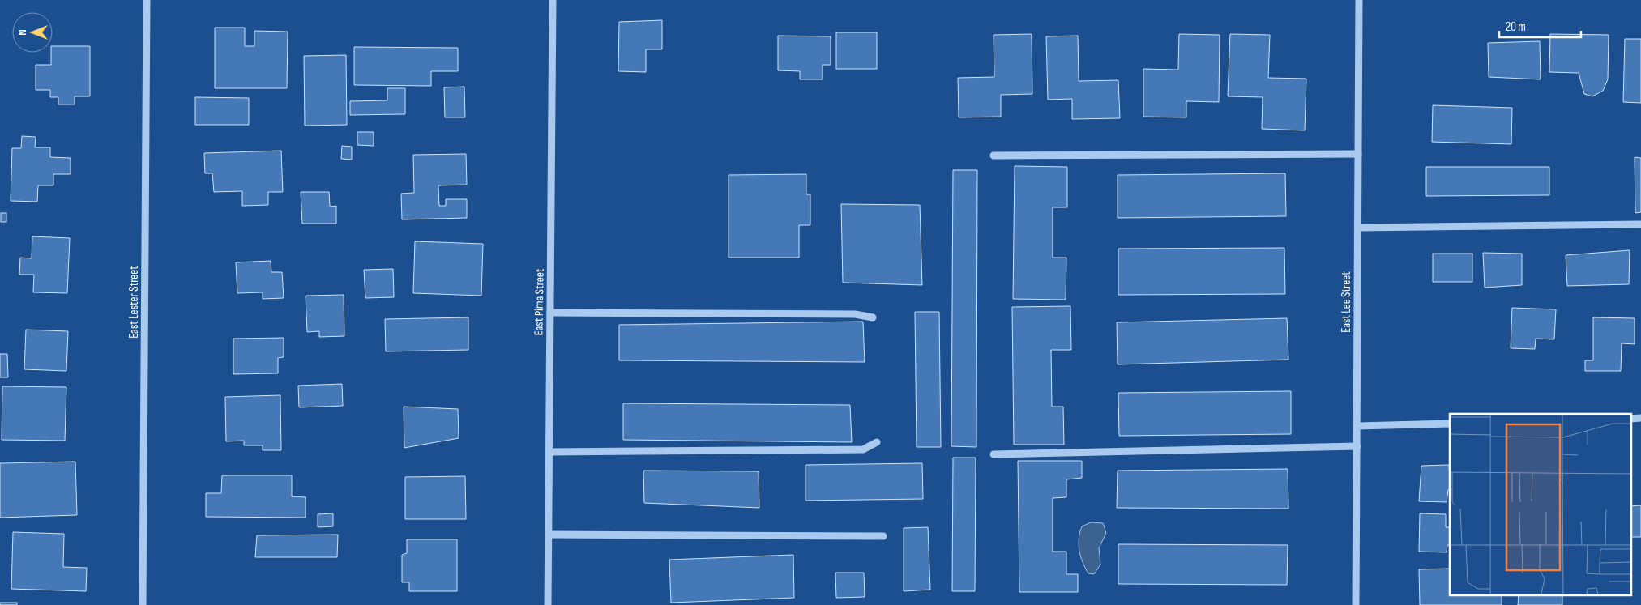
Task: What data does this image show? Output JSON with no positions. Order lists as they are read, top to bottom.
{
  "streets": {
    "street": ["East Lester Street", "East Pima Street", "East Lee Street"]
  },
  "scale_bar": "20 m",
  "north": "left"
}
